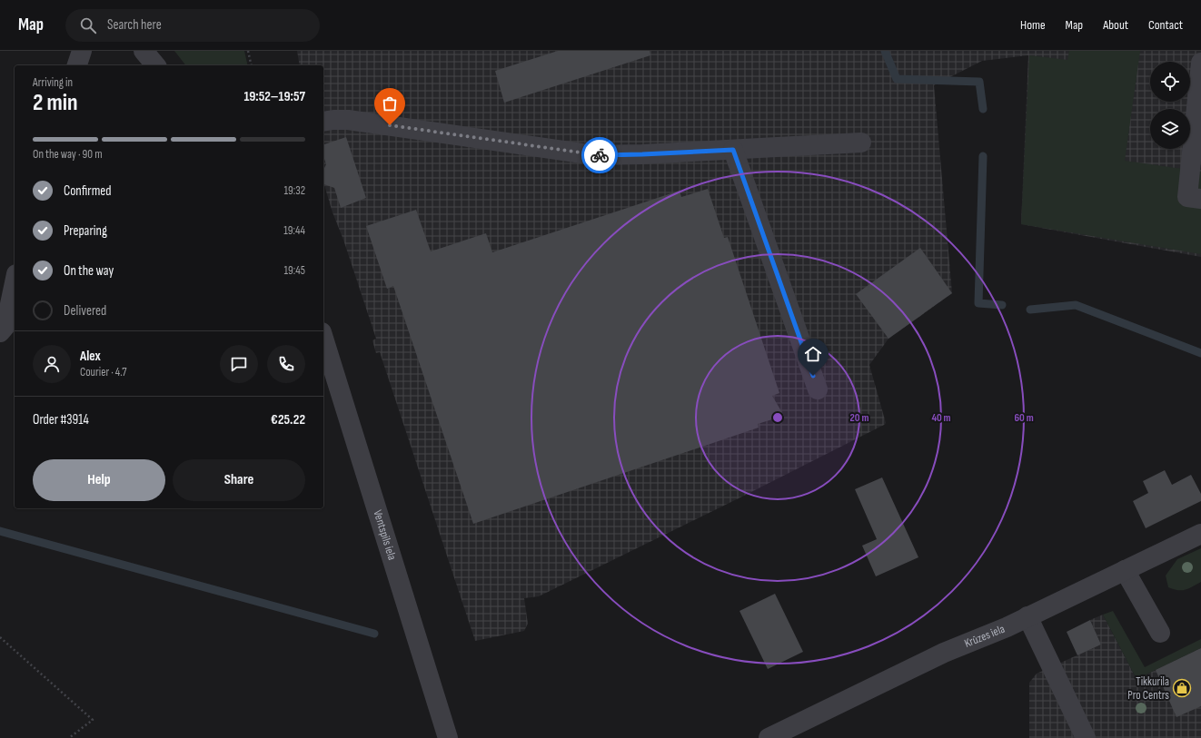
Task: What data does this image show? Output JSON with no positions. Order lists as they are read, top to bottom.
{
  "streets": {
    "street": ["Ventspils iela", "Krūzes iela"]
  },
  "places": {
    "shop": ["Tikkurila Pro Centrs"]
  },
  "page": {
    "header": "Map",
    "search": "Search here",
    "nav": [
      "Home",
      "Map",
      "About",
      "Contact"
    ],
    "heading": ["2 min", "Arriving in", "19:52–19:57"],
    "panel": [
      "Alex",
      "Courier · 4.7",
      "Order #3914",
      "€25.22"
    ],
    "bar": "On the way · 90 m",
    "list": [
      ["Confirmed", "19:32"],
      ["Preparing", "19:44"],
      ["On the way", "19:45"],
      "Delivered"
    ],
    "buttons": ["Help", "Share"]
  },
  "rings": ["20 m", "40 m", "60 m"]
}
